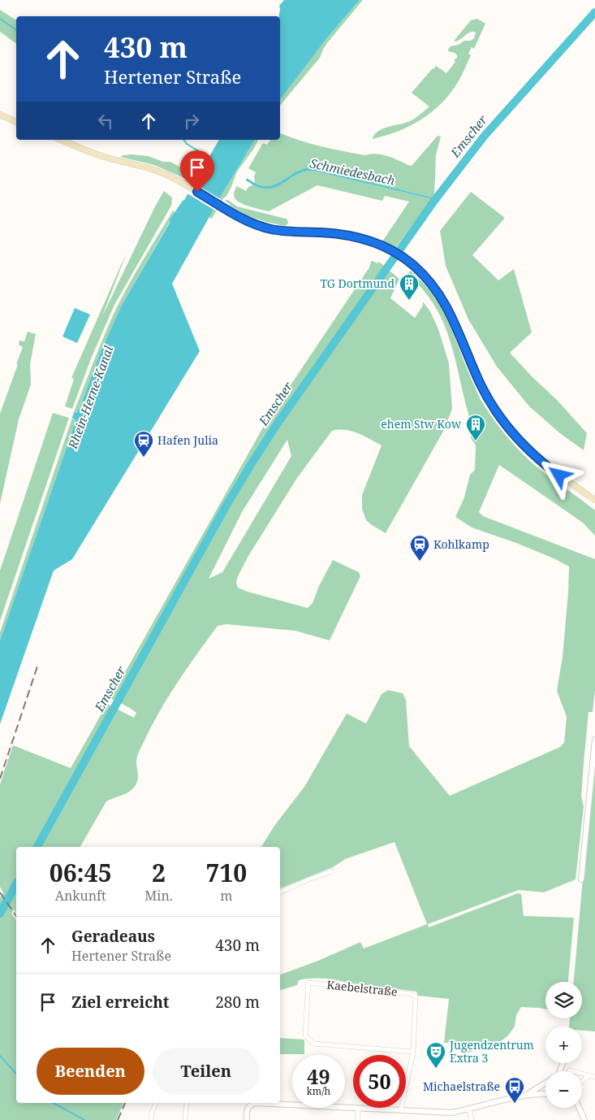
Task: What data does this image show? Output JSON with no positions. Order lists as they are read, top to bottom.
{
  "streets": {
    "street": ["Kaebelstraße"]
  },
  "water": ["Emscher", "Schmiedesbach", "Rhein-Herne-Kanal"],
  "places": {
    "building": ["TG Dortmund", "ehem Stw Kow"],
    "station": ["Hafen Julia", "Kohlkamp"],
    "theatre": ["Jugendzentrum Extra 3"],
    "bus stop": ["Michaelstraße"]
  },
  "page": {
    "turn": ["430 m", "Hertener Straße"],
    "eta": [
      "06:45",
      "Ankunft",
      "2",
      "Min.",
      "710",
      "m"
    ],
    "list": [
      {
        "name": "Geradeaus",
        "note": "Hertener Straße",
        "value": "430 m"
      },
      {
        "name": "Ziel erreicht",
        "value": "280 m"
      }
    ],
    "map_buttons": ["+", "−"],
    "buttons": ["Beenden", "Teilen"],
    "speed": "49 km/h",
    "limit": "50"
  }
}
